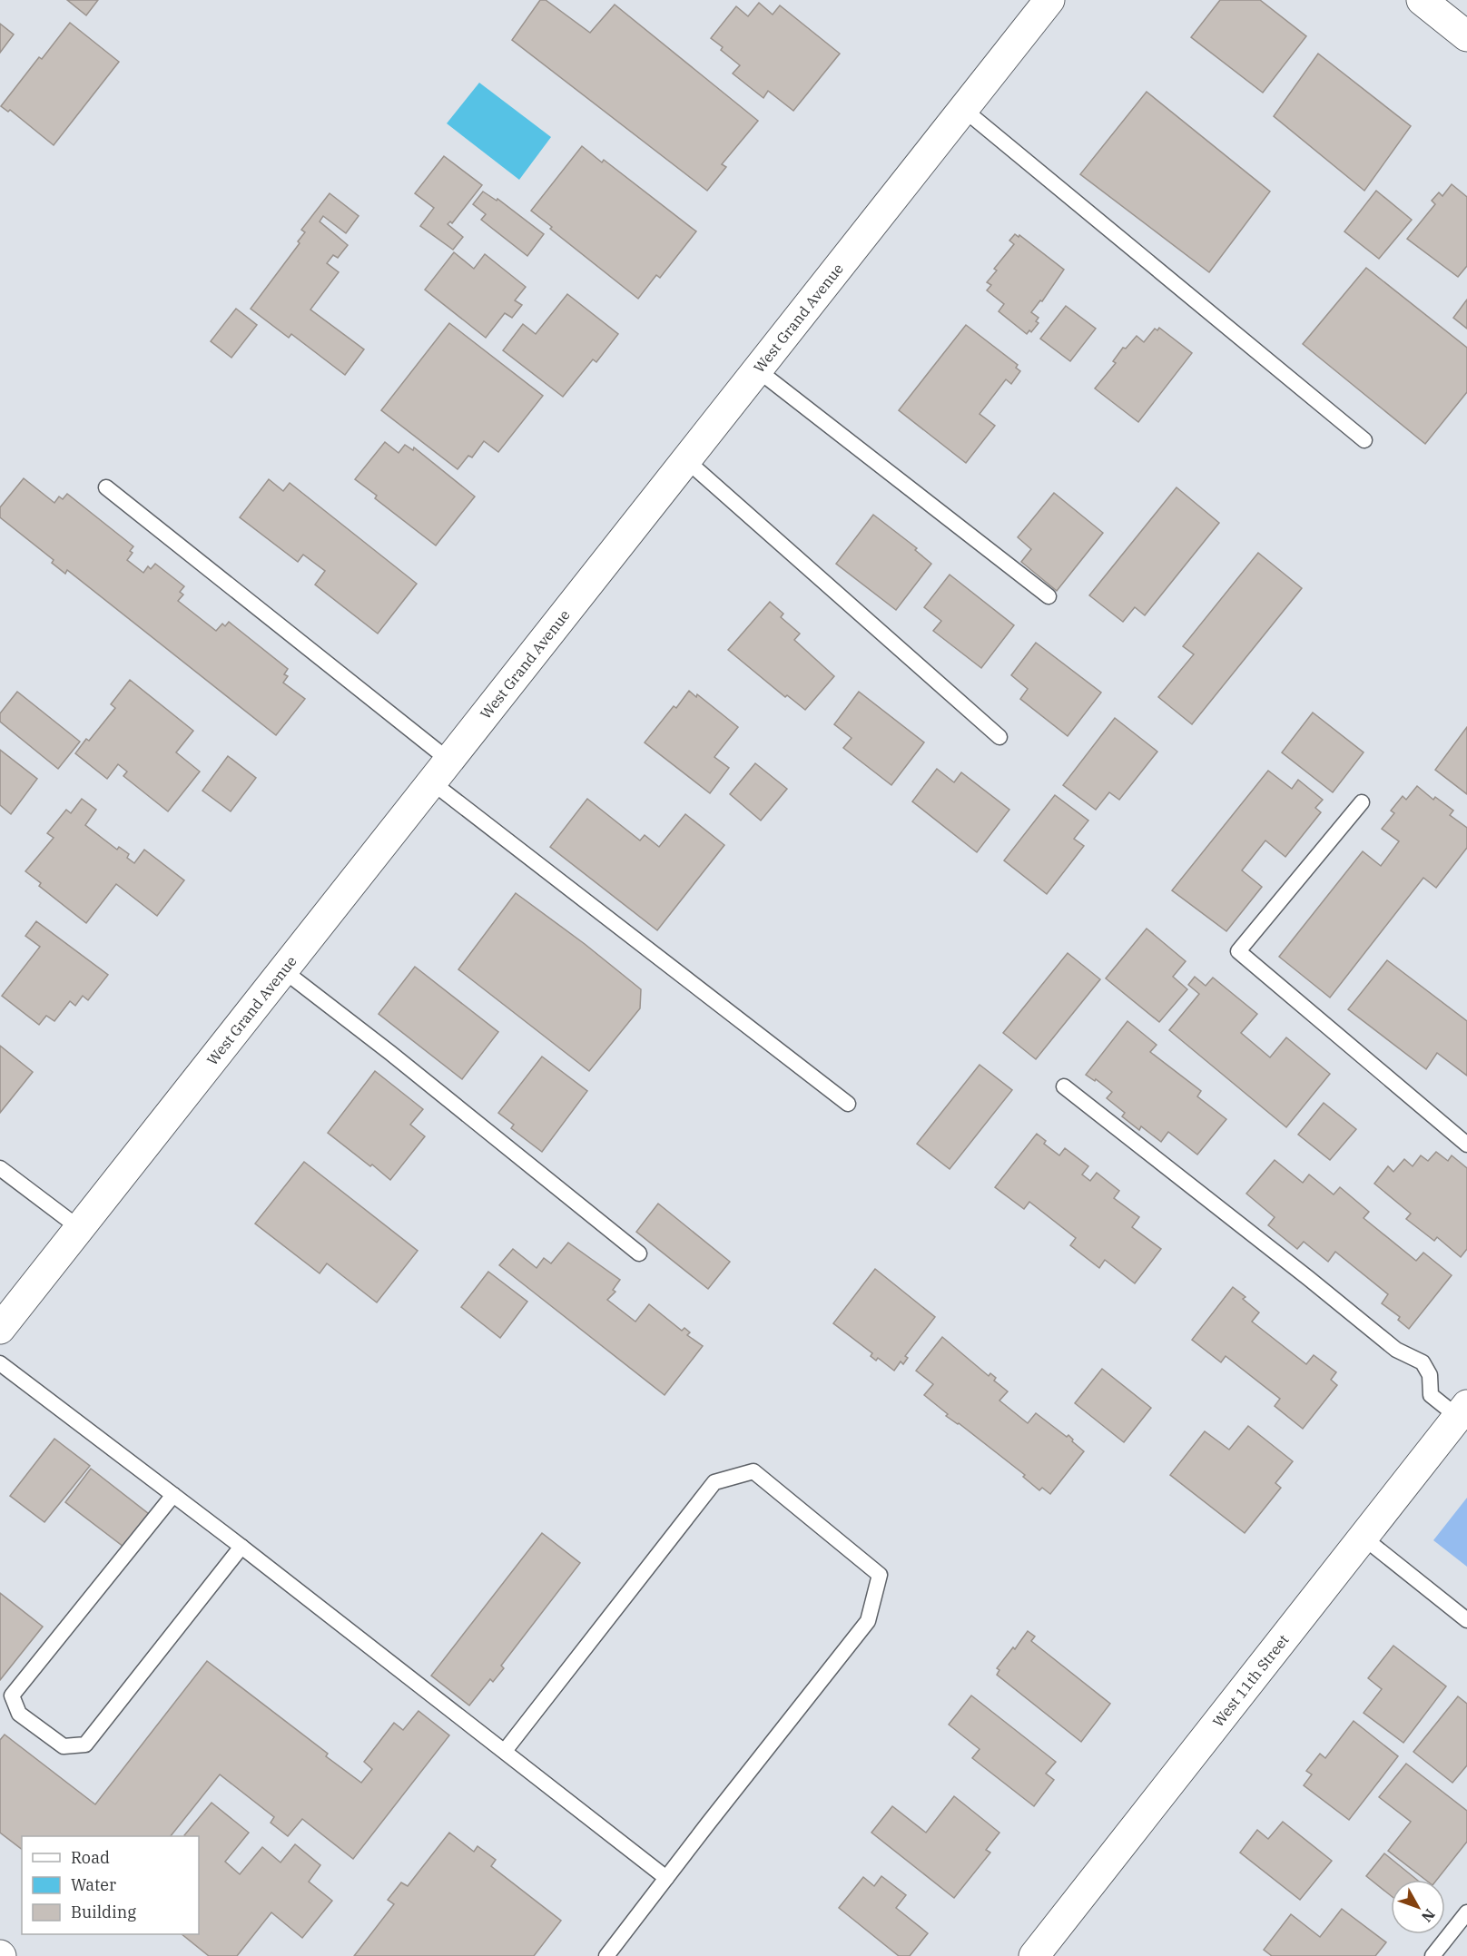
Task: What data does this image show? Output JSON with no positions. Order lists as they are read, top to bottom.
{
  "streets": {
    "street": ["West Grand Avenue", "West 11th Street"]
  },
  "legend": ["Road", "Water", "Building"],
  "north": "bottom right"
}
